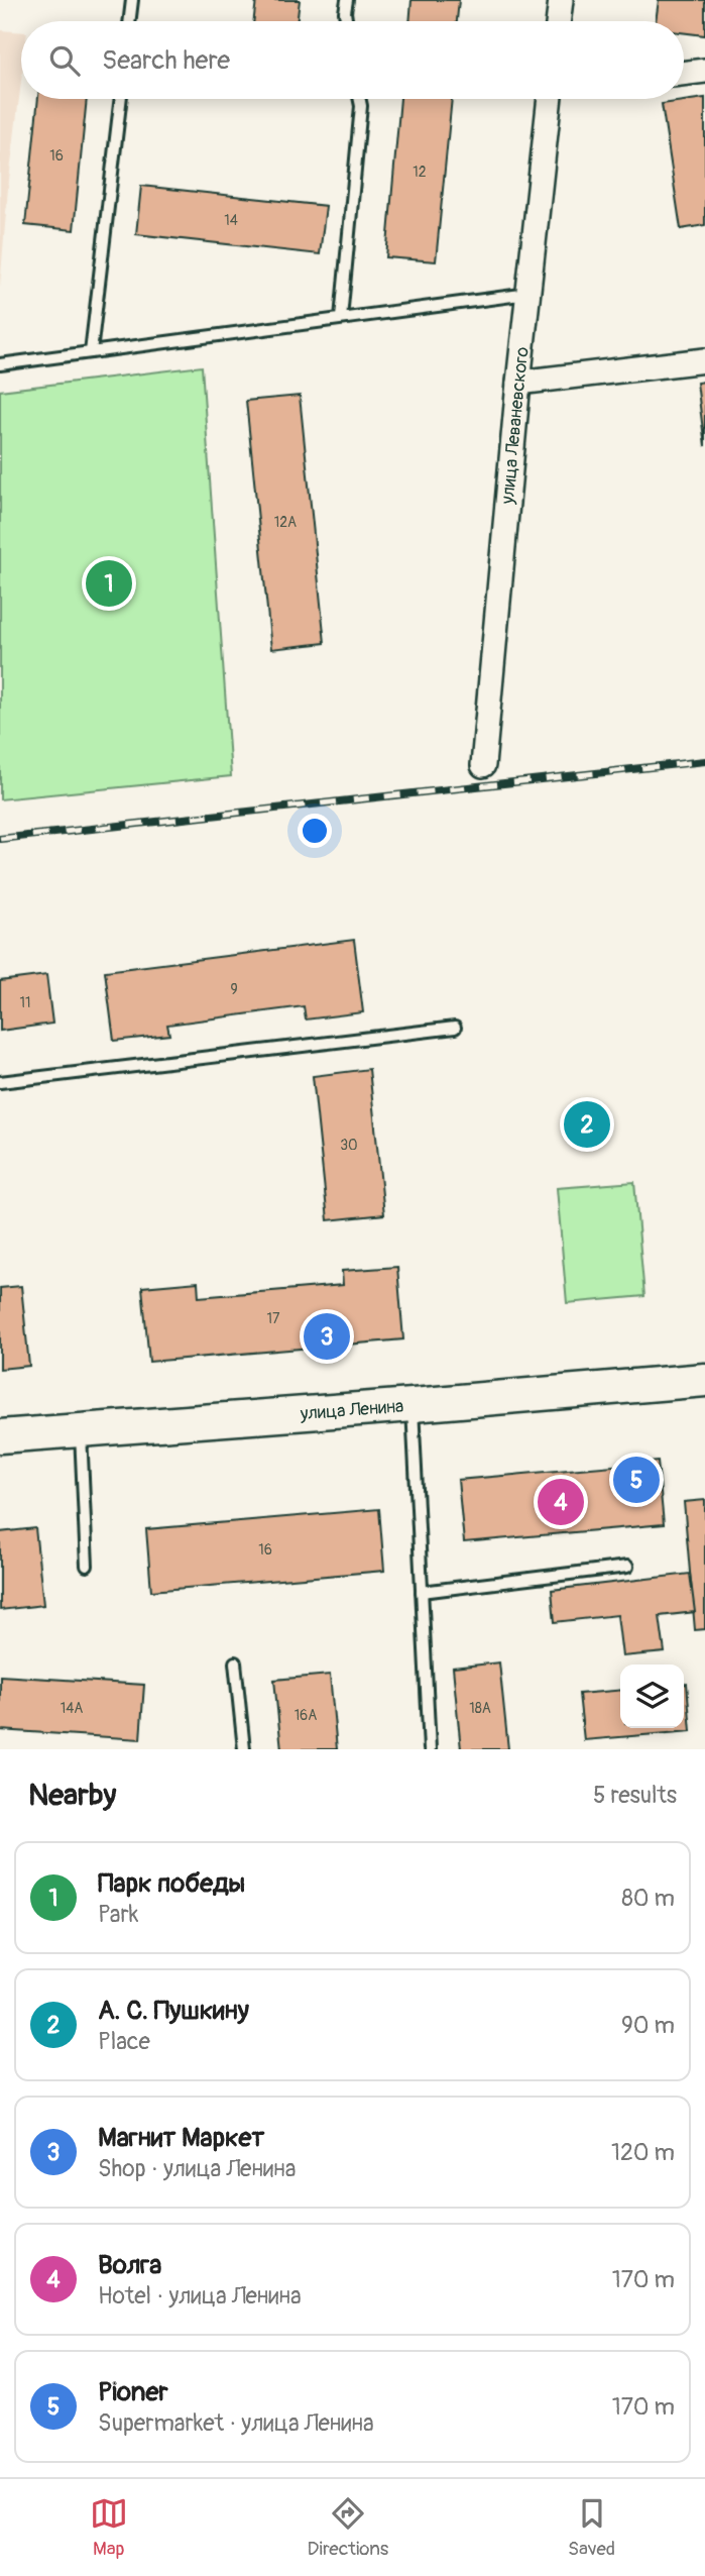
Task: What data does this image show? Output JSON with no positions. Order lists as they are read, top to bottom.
{
  "streets": {
    "main road": ["улица Ленина"],
    "street": ["улица Леваневского"]
  },
  "house_numbers": [
    "16",
    "12",
    "14",
    "12А",
    "9",
    "11",
    "30",
    "17",
    "16",
    "14А",
    "18А",
    "16А"
  ],
  "page": {
    "search": "Search here",
    "pins": [
      "1",
      "2",
      "3",
      "5",
      "4"
    ],
    "heading": ["Nearby", "5 results"],
    "list": [
      {
        "mark": "1",
        "name": "Парк победы",
        "note": "Park",
        "value": "80 m"
      },
      {
        "mark": "2",
        "name": "А. С. Пушкину",
        "note": "Place",
        "value": "90 m"
      },
      {
        "mark": "3",
        "name": "Магнит Маркет",
        "note": "Shop · улица Ленина",
        "value": "120 m"
      },
      {
        "mark": "4",
        "name": "Волга",
        "note": "Hotel · улица Ленина",
        "value": "170 m"
      },
      {
        "mark": "5",
        "name": "Pioner",
        "note": "Supermarket · улица Ленина",
        "value": "170 m"
      }
    ],
    "nav": ["Map", "Directions", "Saved"]
  }
}
